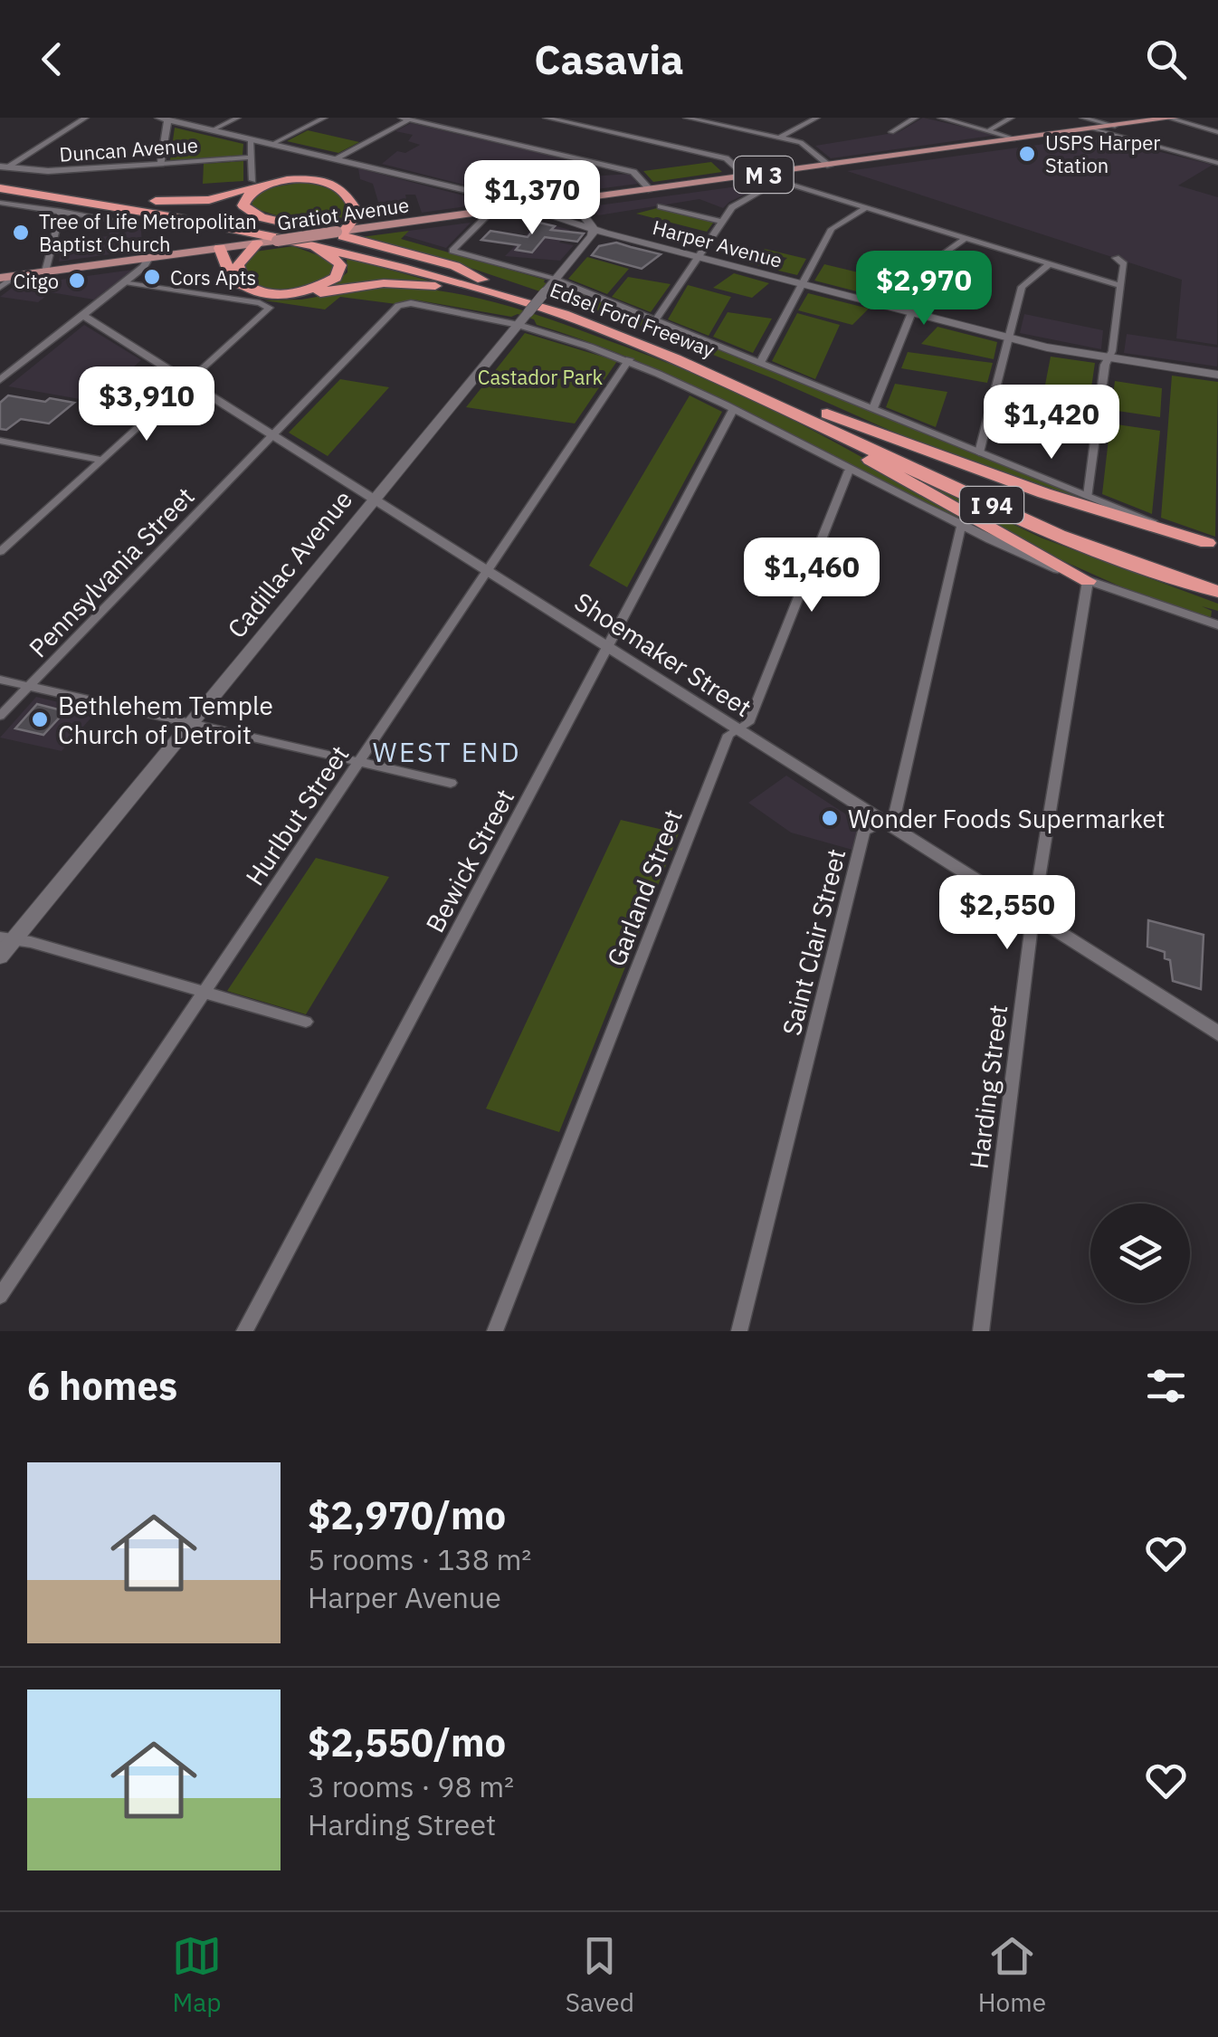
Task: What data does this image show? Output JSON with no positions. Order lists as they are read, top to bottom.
{
  "streets": {
    "highway": ["Edsel Ford Freeway", "I 94"],
    "main road": [
      "M 3",
      "Gratiot Avenue",
      "Harper Avenue",
      "Cadillac Avenue"
    ],
    "street": [
      "Duncan Avenue",
      "Pennsylvania Street",
      "Shoemaker Street",
      "Hurlbut Street",
      "Bewick Street",
      "Garland Street",
      "Saint Clair Street",
      "Harding Street"
    ]
  },
  "crossings": [
    ["Gratiot Avenue", "Harper Avenue"],
    ["Gratiot Avenue", "Edsel Ford Freeway"],
    ["Harper Avenue", "Cadillac Avenue"],
    ["Edsel Ford Freeway", "Cadillac Avenue"],
    ["Edsel Ford Freeway", "Pennsylvania Street"],
    ["Edsel Ford Freeway", "Hurlbut Street"],
    ["Edsel Ford Freeway", "Bewick Street"],
    ["Edsel Ford Freeway", "Garland Street"],
    ["Edsel Ford Freeway", "Saint Clair Street"],
    ["Edsel Ford Freeway", "Harding Street"],
    ["Cadillac Avenue", "Shoemaker Street"],
    ["Pennsylvania Street", "Shoemaker Street"],
    ["Shoemaker Street", "Hurlbut Street"],
    ["Shoemaker Street", "Bewick Street"],
    ["Shoemaker Street", "Garland Street"],
    ["Shoemaker Street", "Saint Clair Street"],
    ["Shoemaker Street", "Harding Street"]
  ],
  "districts": ["WEST END"],
  "parks": ["Castador Park"],
  "places": [
    "USPS Harper Station",
    "Tree of Life Metropolitan Baptist Church",
    "Cors Apts",
    "Citgo",
    "Bethlehem Temple Church of Detroit",
    "Wonder Foods Supermarket"
  ],
  "page": {
    "header": "Casavia",
    "price": [
      "$1,370",
      "$2,970",
      "$3,910",
      "$1,420",
      "$1,460",
      "$2,550"
    ],
    "heading": "6 homes",
    "list": [
      {
        "name": "$2,970/mo",
        "note": "5 rooms · 138 m² · Harper Avenue"
      },
      {
        "name": "$2,550/mo",
        "note": "3 rooms · 98 m² · Harding Street"
      }
    ],
    "tabs": ["Map", "Saved", "Home"]
  }
}
